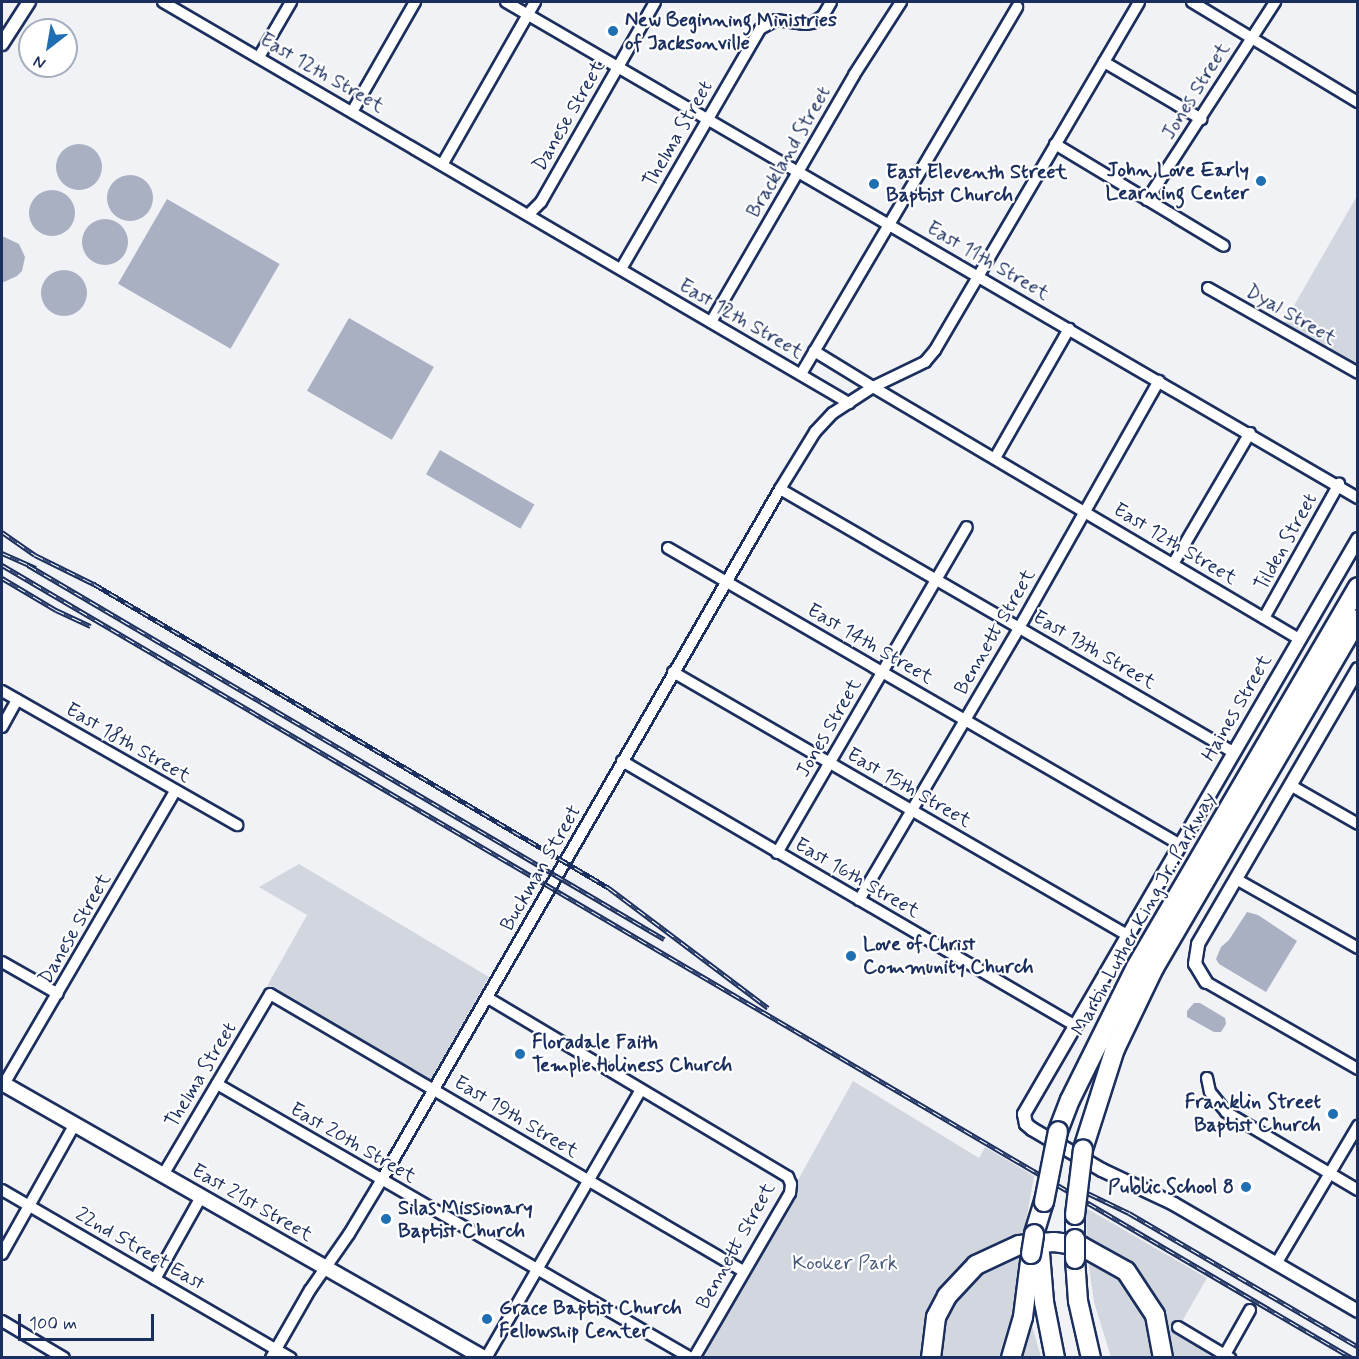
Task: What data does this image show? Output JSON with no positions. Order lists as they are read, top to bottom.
{
  "streets": {
    "highway": ["Martin Luther King Jr. Parkway"],
    "main road": ["East 21st Street"],
    "street": [
      "East 12th Street",
      "Jones Street",
      "Danese Street",
      "Thelma Street",
      "Brackland Street",
      "East 11th Street",
      "Dyal Street",
      "Tilden Street",
      "Bennett Street",
      "East 14th Street",
      "East 13th Street",
      "Haines Street",
      "East 18th Street",
      "East 15th Street",
      "Buckman Street",
      "East 16th Street",
      "East 19th Street",
      "East 20th Street",
      "22nd Street East"
    ]
  },
  "crossings": [
    ["East 12th Street", "Danese Street"],
    ["East 12th Street", "Thelma Street"],
    ["East 12th Street", "Brackland Street"],
    ["East 12th Street", "Tilden Street"],
    ["East 12th Street", "Bennett Street"],
    ["East 12th Street", "Haines Street"],
    ["East 12th Street", "Buckman Street"],
    ["Jones Street", "East 14th Street"],
    ["Jones Street", "East 13th Street"],
    ["Jones Street", "East 15th Street"],
    ["Jones Street", "East 16th Street"],
    ["Danese Street", "East 11th Street"],
    ["Danese Street", "East 18th Street"],
    ["Danese Street", "East 21st Street"],
    ["Thelma Street", "East 11th Street"],
    ["Thelma Street", "East 19th Street"],
    ["Thelma Street", "East 20th Street"],
    ["Thelma Street", "East 21st Street"],
    ["Brackland Street", "East 11th Street"],
    ["East 11th Street", "Tilden Street"],
    ["East 11th Street", "Bennett Street"],
    ["Bennett Street", "East 14th Street"],
    ["Bennett Street", "East 13th Street"],
    ["Bennett Street", "East 15th Street"],
    ["Bennett Street", "East 16th Street"],
    ["Bennett Street", "East 19th Street"],
    ["Bennett Street", "East 20th Street"],
    ["East 14th Street", "Haines Street"],
    ["East 14th Street", "Buckman Street"],
    ["East 13th Street", "Haines Street"],
    ["East 13th Street", "Buckman Street"],
    ["Haines Street", "East 15th Street"],
    ["Haines Street", "East 16th Street"],
    ["East 15th Street", "Buckman Street"],
    ["Buckman Street", "East 16th Street"],
    ["Buckman Street", "East 19th Street"],
    ["Buckman Street", "East 20th Street"],
    ["Buckman Street", "East 21st Street"],
    ["Buckman Street", "22nd Street East"]
  ],
  "parks": ["Kooker Park"],
  "places": [
    "New Beginning Ministries of Jacksonville",
    "John Love Early Learning Center",
    "East Eleventh Street Baptist Church",
    "Love of Christ Community Church",
    "Floradale Faith Temple Holiness Church",
    "Franklin Street Baptist Church",
    "Public School 8",
    "Silas Missionary Baptist Church",
    "Grace Baptist Church Fellowship Center"
  ],
  "scale_bar": "100 m",
  "north": "bottom left"
}
